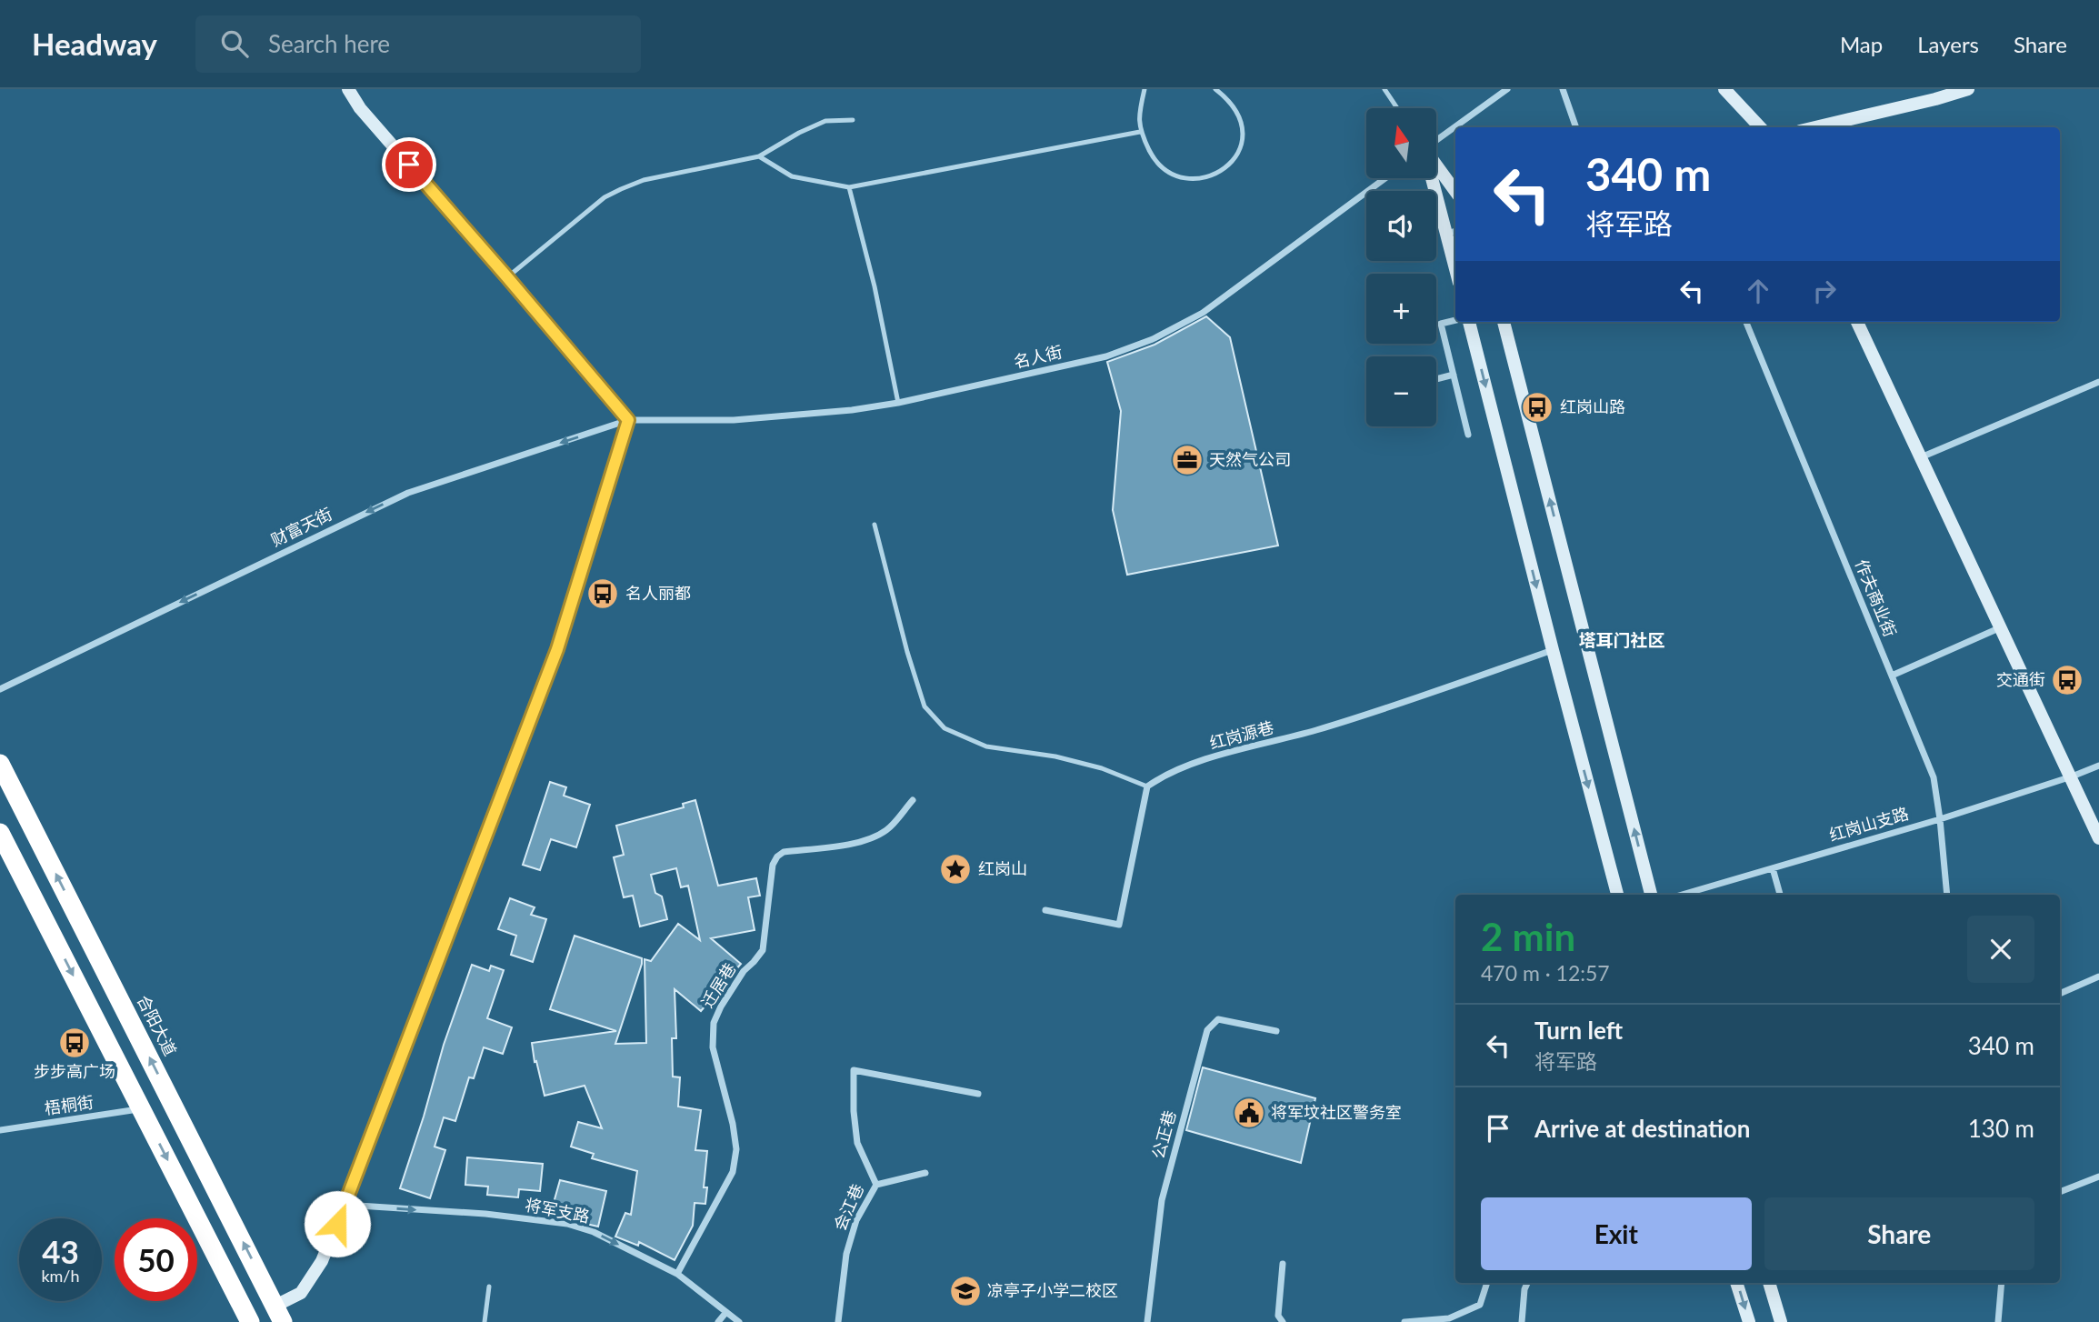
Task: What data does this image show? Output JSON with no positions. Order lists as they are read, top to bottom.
{
  "streets": {
    "highway": ["合阳大道"],
    "street": [
      "名人街",
      "财富天街",
      "作夫商业街",
      "红岗源巷",
      "红岗山支路",
      "迁居巷",
      "梧桐街",
      "公正巷",
      "会江巷",
      "将军支路"
    ]
  },
  "crossings": [
    ["名人街", "财富天街"],
    ["作夫商业街", "红岗山支路"],
    ["迁居巷", "将军支路"]
  ],
  "one_way": ["财富天街", "将军支路"],
  "districts": ["塔耳门社区"],
  "places": {
    "bus stop": [
      "红岗山路",
      "名人丽都",
      "交通街",
      "步步高广场"
    ],
    "office": ["天然气公司"],
    "place": ["红岗山"],
    "public building": ["将军坟社区警务室"],
    "school or university": ["凉亭子小学二校区"]
  },
  "north": "top",
  "page": {
    "header": "Headway",
    "search": "Search here",
    "nav": ["Map", "Layers", "Share"],
    "map_buttons": ["+", "−"],
    "turn": ["340 m", "将军路"],
    "heading": ["2 min", "470 m · 12:57"],
    "list": [
      {
        "name": "Turn left",
        "note": "将军路",
        "value": "340 m"
      },
      {
        "name": "Arrive at destination",
        "value": "130 m"
      }
    ],
    "buttons": ["Exit", "Share"],
    "speed": "43 km/h",
    "limit": "50"
  }
}
